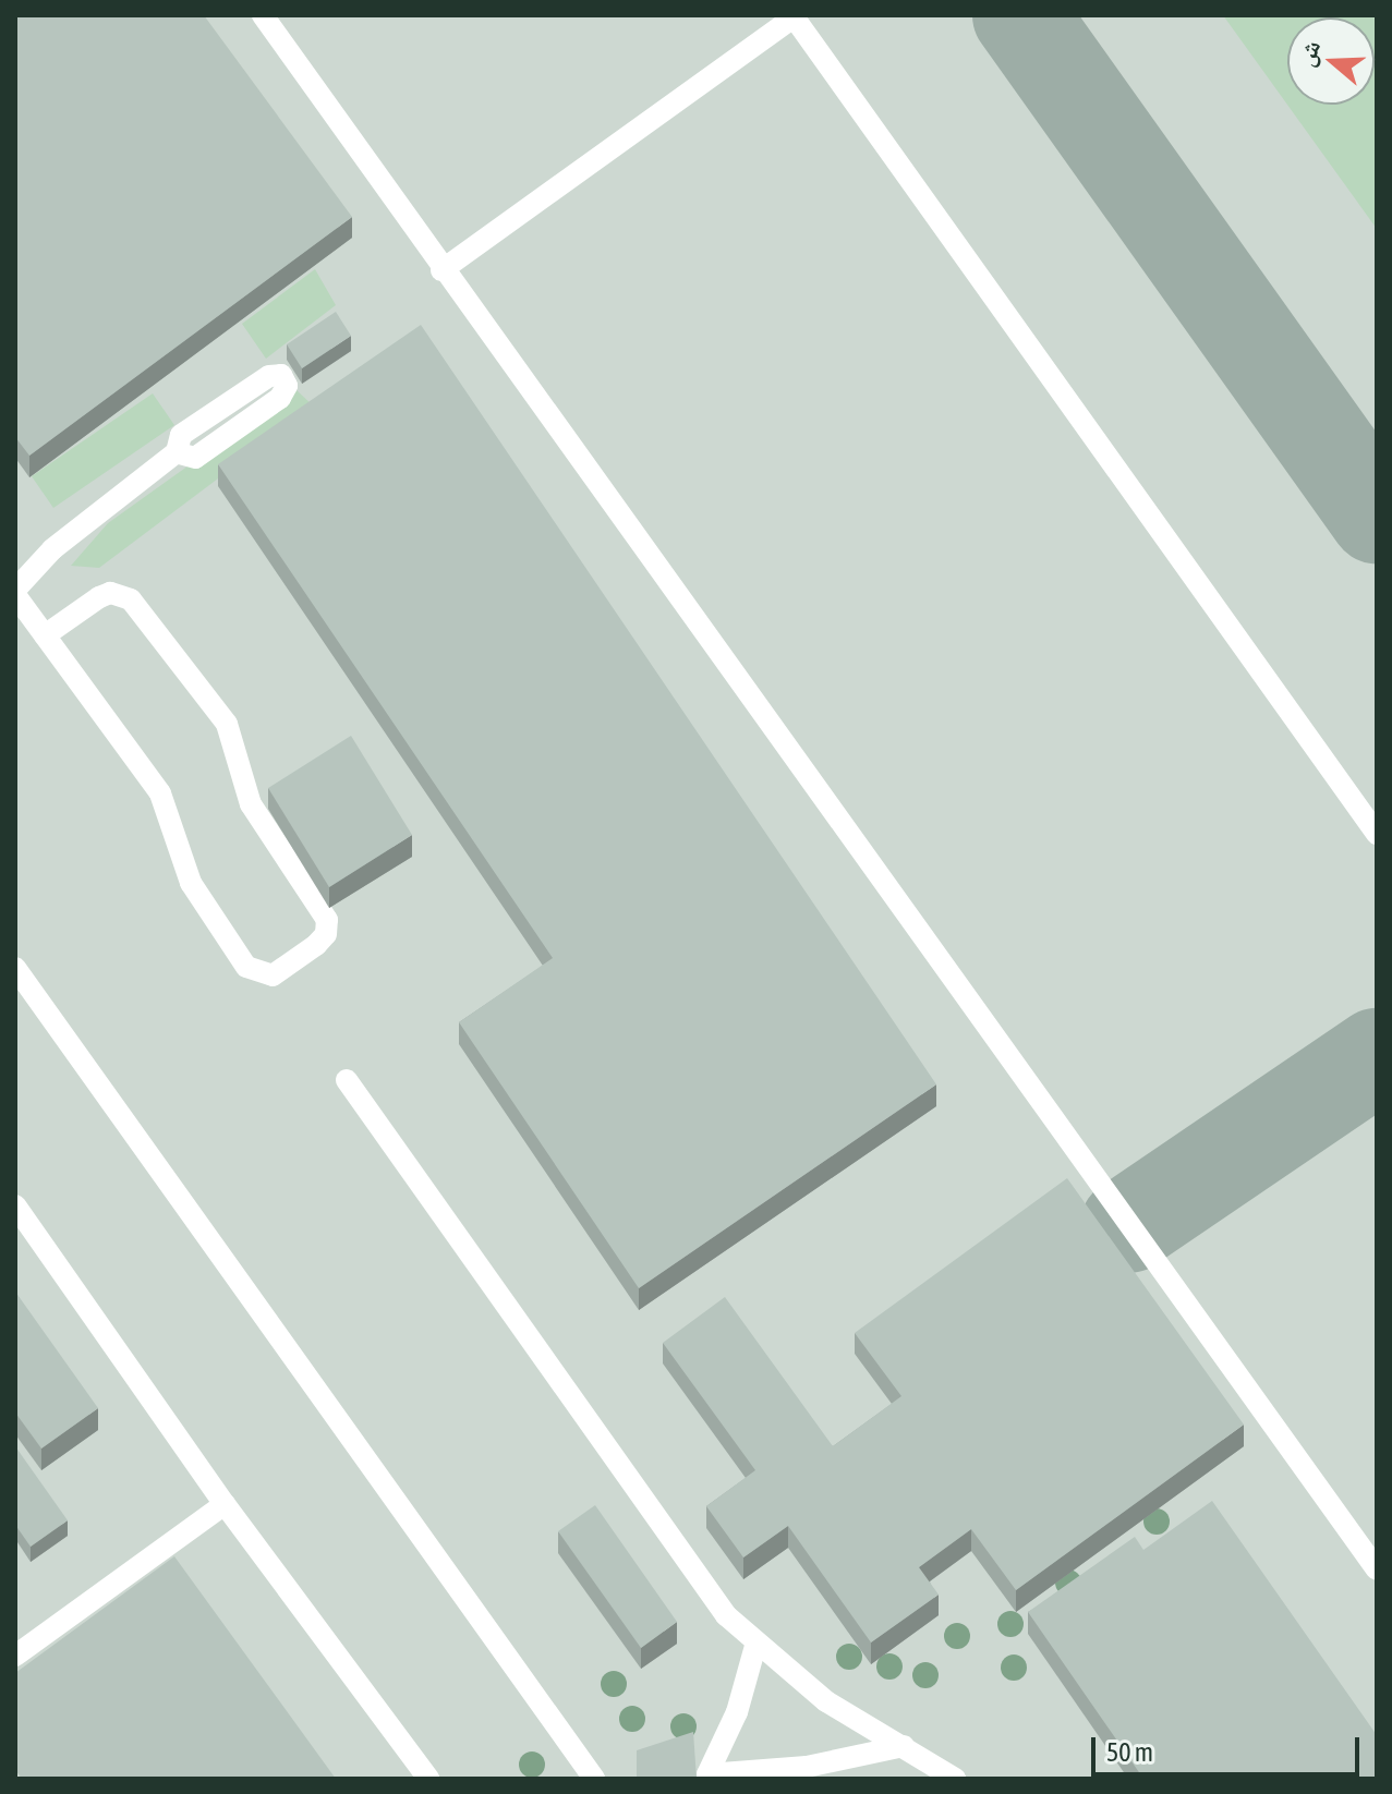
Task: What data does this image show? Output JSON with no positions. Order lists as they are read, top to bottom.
{
  "scale_bar": "50 m",
  "north": "left"
}
